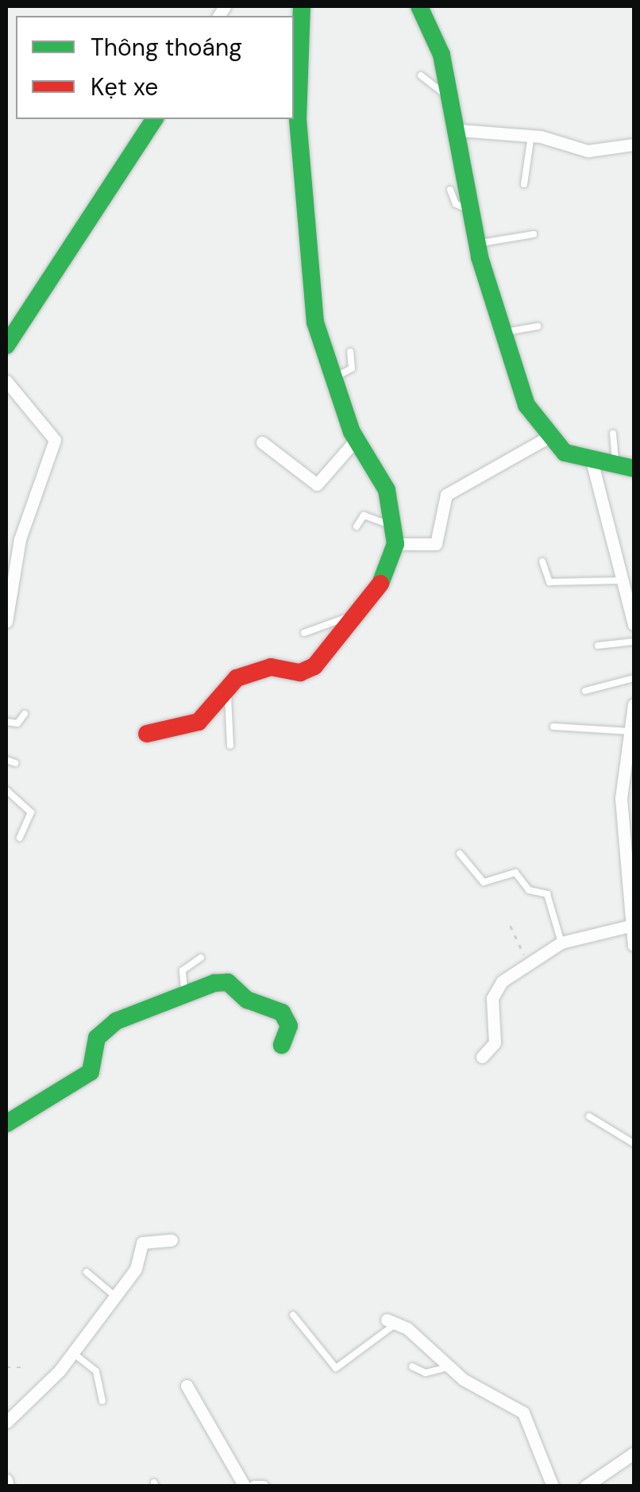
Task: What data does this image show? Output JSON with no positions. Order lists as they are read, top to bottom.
{
  "legend": ["Thông thoáng", "Kẹt xe"]
}
